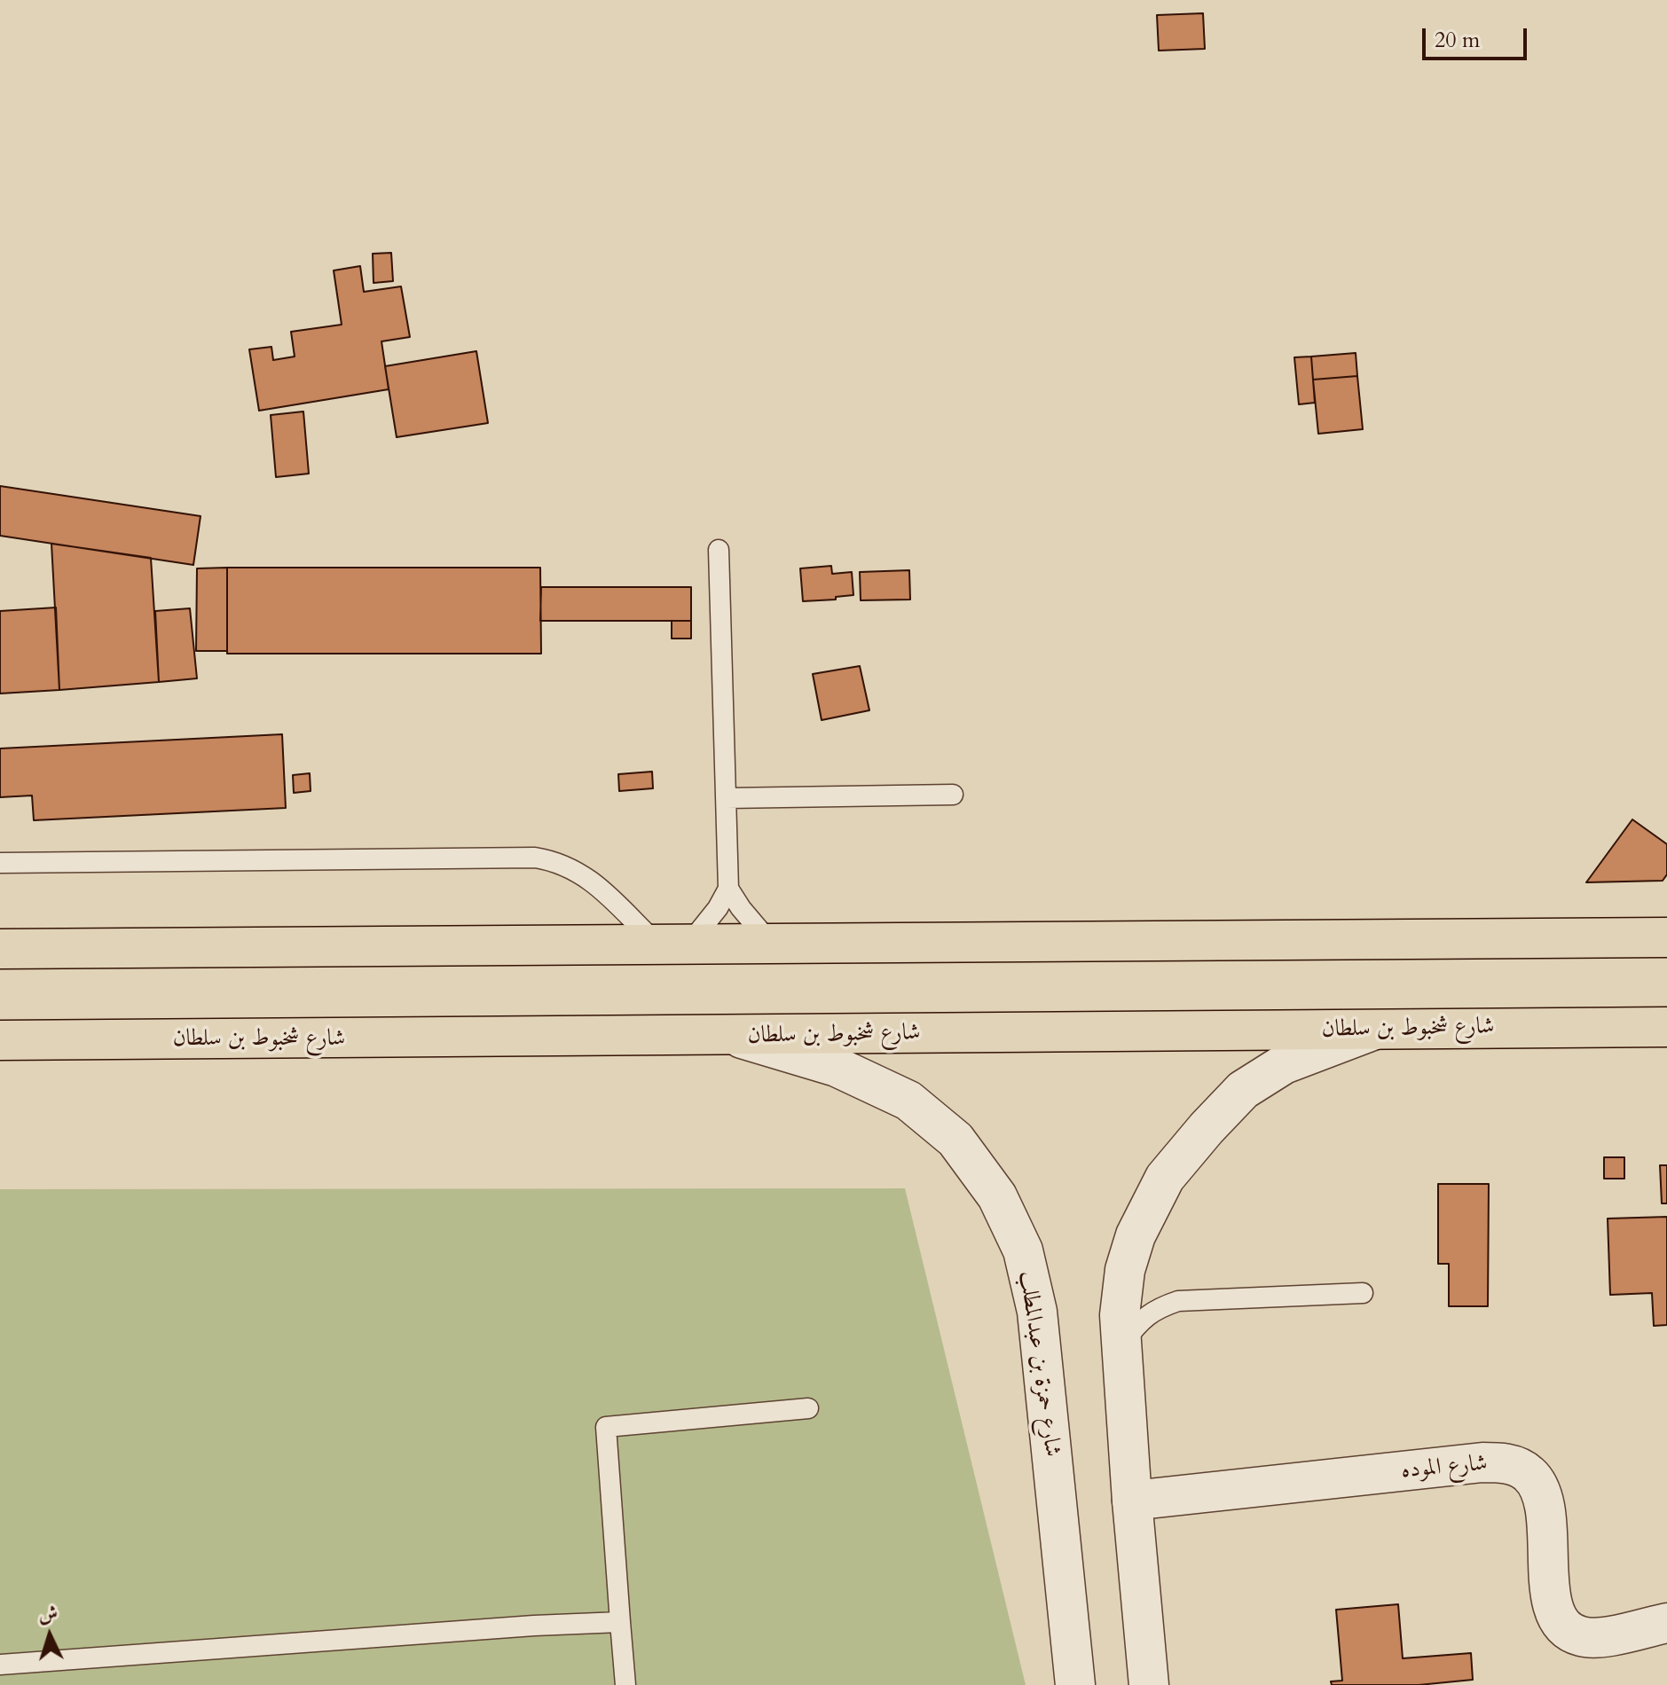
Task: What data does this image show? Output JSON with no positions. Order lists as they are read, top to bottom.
{
  "streets": {
    "main road": ["شارع شخبوط بن سلطان"],
    "street": ["شارع حمزة بن عبدالمطلب", "شارع الموده"]
  },
  "crossings": [
    ["شارع شخبوط بن سلطان", "شارع حمزة بن عبدالمطلب"]
  ],
  "scale_bar": "20 m",
  "north": "top"
}
